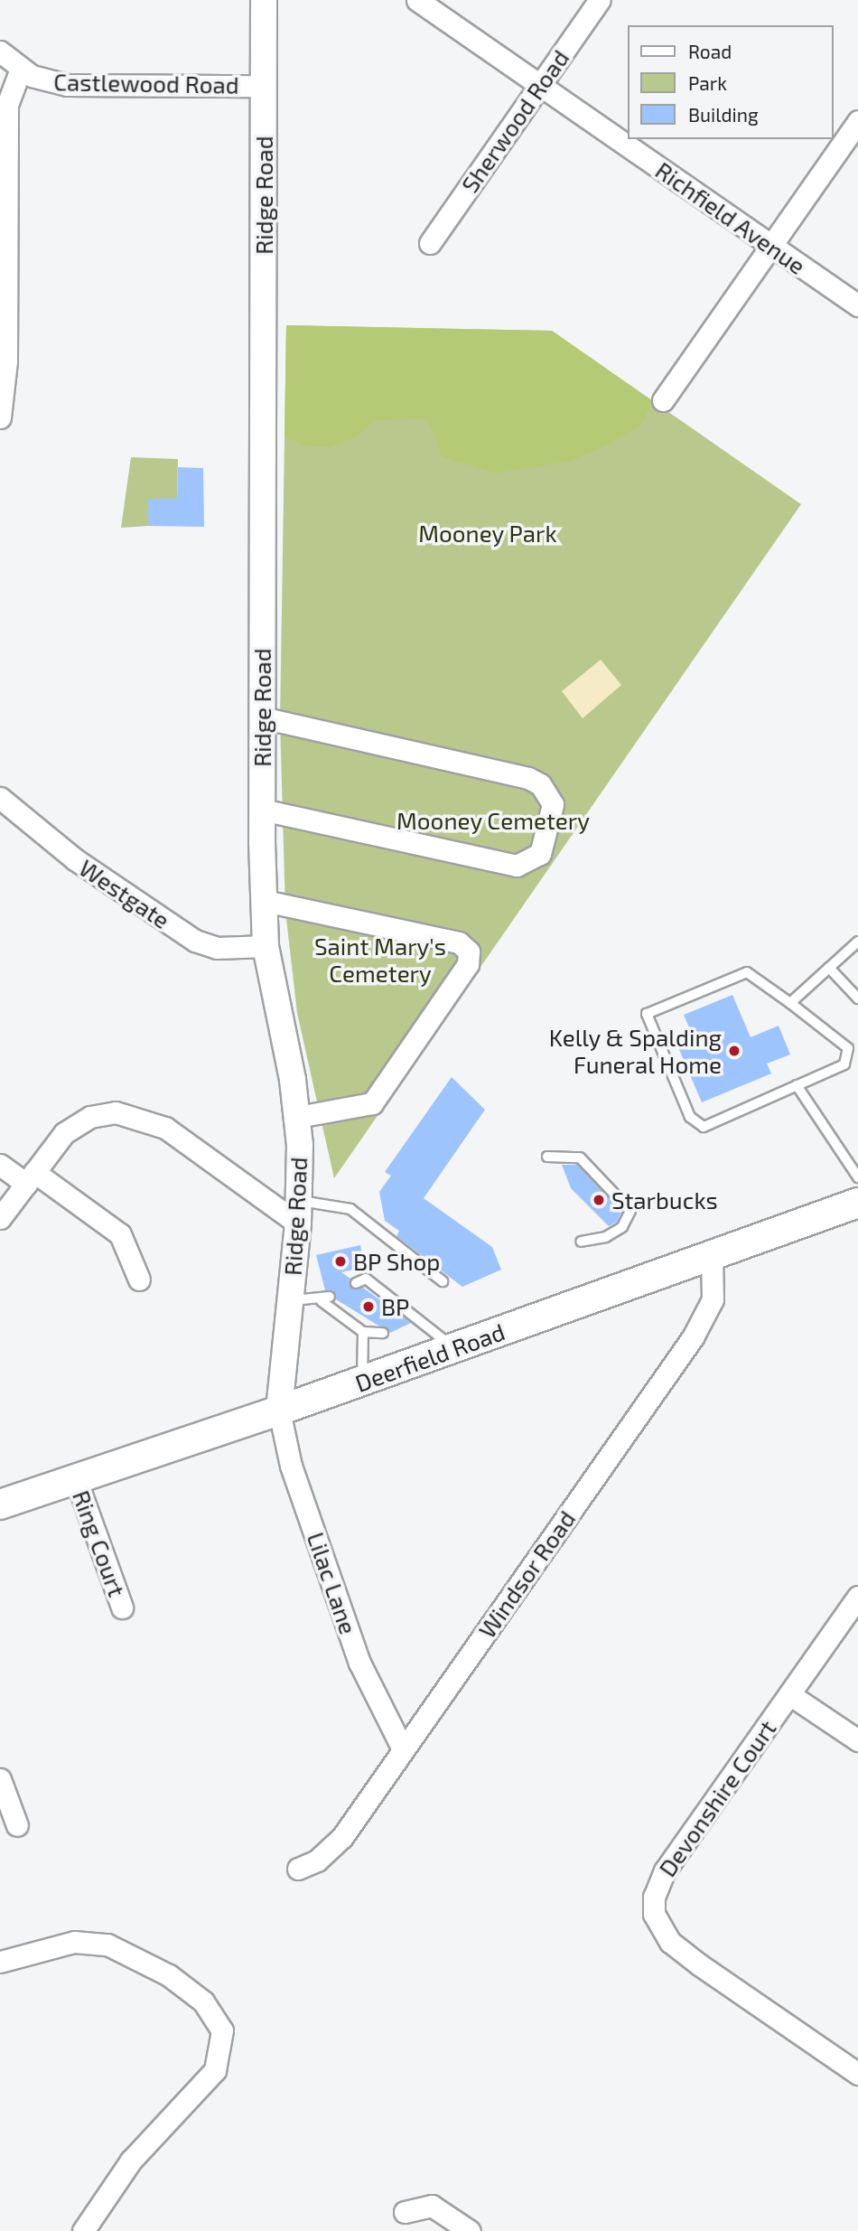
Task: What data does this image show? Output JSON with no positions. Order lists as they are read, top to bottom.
{
  "streets": {
    "main road": ["Deerfield Road"],
    "street": [
      "Castlewood Road",
      "Sherwood Road",
      "Ridge Road",
      "Richfield Avenue",
      "Westgate",
      "Ring Court",
      "Windsor Road",
      "Lilac Lane",
      "Devonshire Court"
    ]
  },
  "crossings": [
    ["Castlewood Road", "Ridge Road"],
    ["Sherwood Road", "Richfield Avenue"],
    ["Ridge Road", "Westgate"],
    ["Ridge Road", "Deerfield Road"],
    ["Ridge Road", "Lilac Lane"],
    ["Deerfield Road", "Ring Court"],
    ["Deerfield Road", "Windsor Road"],
    ["Deerfield Road", "Lilac Lane"],
    ["Windsor Road", "Lilac Lane"]
  ],
  "parks": ["Mooney Park", "Mooney Cemetery", "Saint Mary's Cemetery"],
  "places": [
    "Kelly & Spalding Funeral Home",
    "Starbucks",
    "BP Shop",
    "BP"
  ],
  "legend": ["Road", "Park", "Building"]
}
